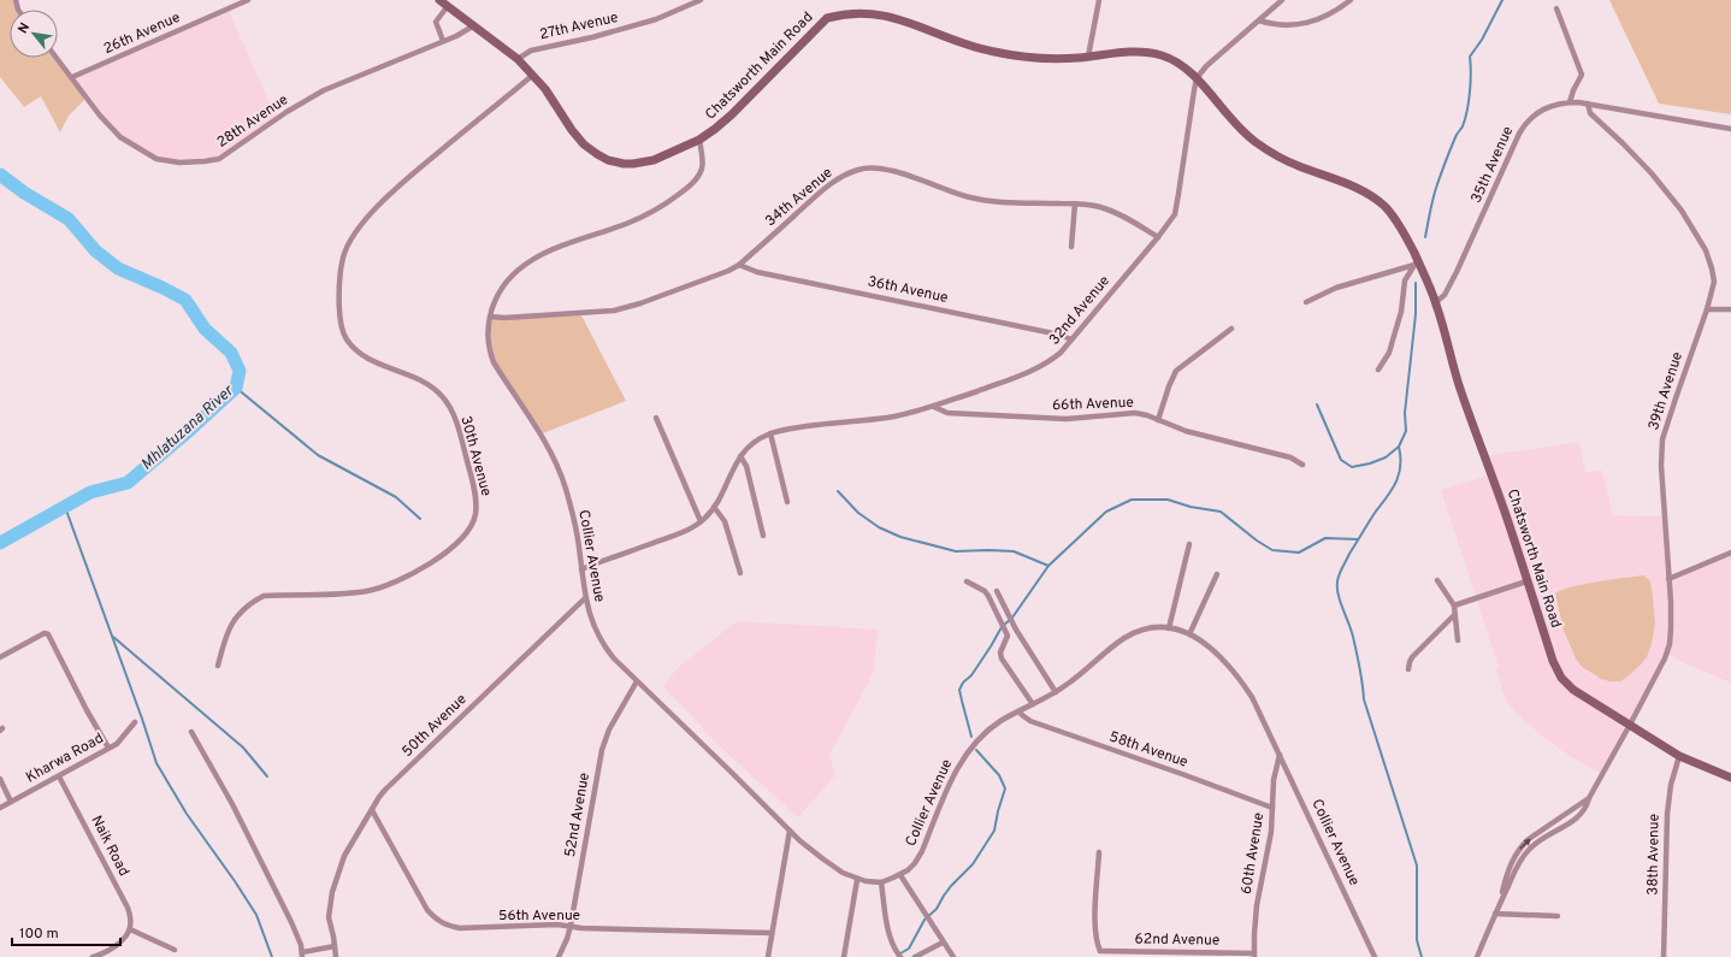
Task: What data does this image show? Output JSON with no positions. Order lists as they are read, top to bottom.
{
  "streets": {
    "street": [
      "27th Avenue",
      "26th Avenue",
      "Chatsworth Main Road",
      "28th Avenue",
      "35th Avenue",
      "34th Avenue",
      "36th Avenue",
      "32nd Avenue",
      "39th Avenue",
      "66th Avenue",
      "30th Avenue",
      "Collier Avenue",
      "50th Avenue",
      "58th Avenue",
      "Kharwa Road",
      "52nd Avenue",
      "Naik Road",
      "60th Avenue",
      "38th Avenue",
      "56th Avenue",
      "62nd Avenue"
    ]
  },
  "crossings": [
    ["27th Avenue", "Chatsworth Main Road"],
    ["26th Avenue", "28th Avenue"],
    ["Chatsworth Main Road", "28th Avenue"],
    ["Chatsworth Main Road", "35th Avenue"],
    ["Chatsworth Main Road", "32nd Avenue"],
    ["Chatsworth Main Road", "39th Avenue"],
    ["Chatsworth Main Road", "30th Avenue"],
    ["Chatsworth Main Road", "Collier Avenue"],
    ["Chatsworth Main Road", "38th Avenue"],
    ["35th Avenue", "39th Avenue"],
    ["34th Avenue", "36th Avenue"],
    ["34th Avenue", "32nd Avenue"],
    ["34th Avenue", "Collier Avenue"],
    ["36th Avenue", "32nd Avenue"],
    ["32nd Avenue", "66th Avenue"],
    ["32nd Avenue", "Collier Avenue"],
    ["Collier Avenue", "50th Avenue"],
    ["Collier Avenue", "58th Avenue"],
    ["Collier Avenue", "52nd Avenue"],
    ["Collier Avenue", "60th Avenue"],
    ["50th Avenue", "56th Avenue"],
    ["58th Avenue", "60th Avenue"],
    ["Kharwa Road", "Naik Road"],
    ["52nd Avenue", "56th Avenue"],
    ["60th Avenue", "62nd Avenue"]
  ],
  "water": ["Mhlatuzana River"],
  "scale_bar": "100 m",
  "north": "top left"
}
